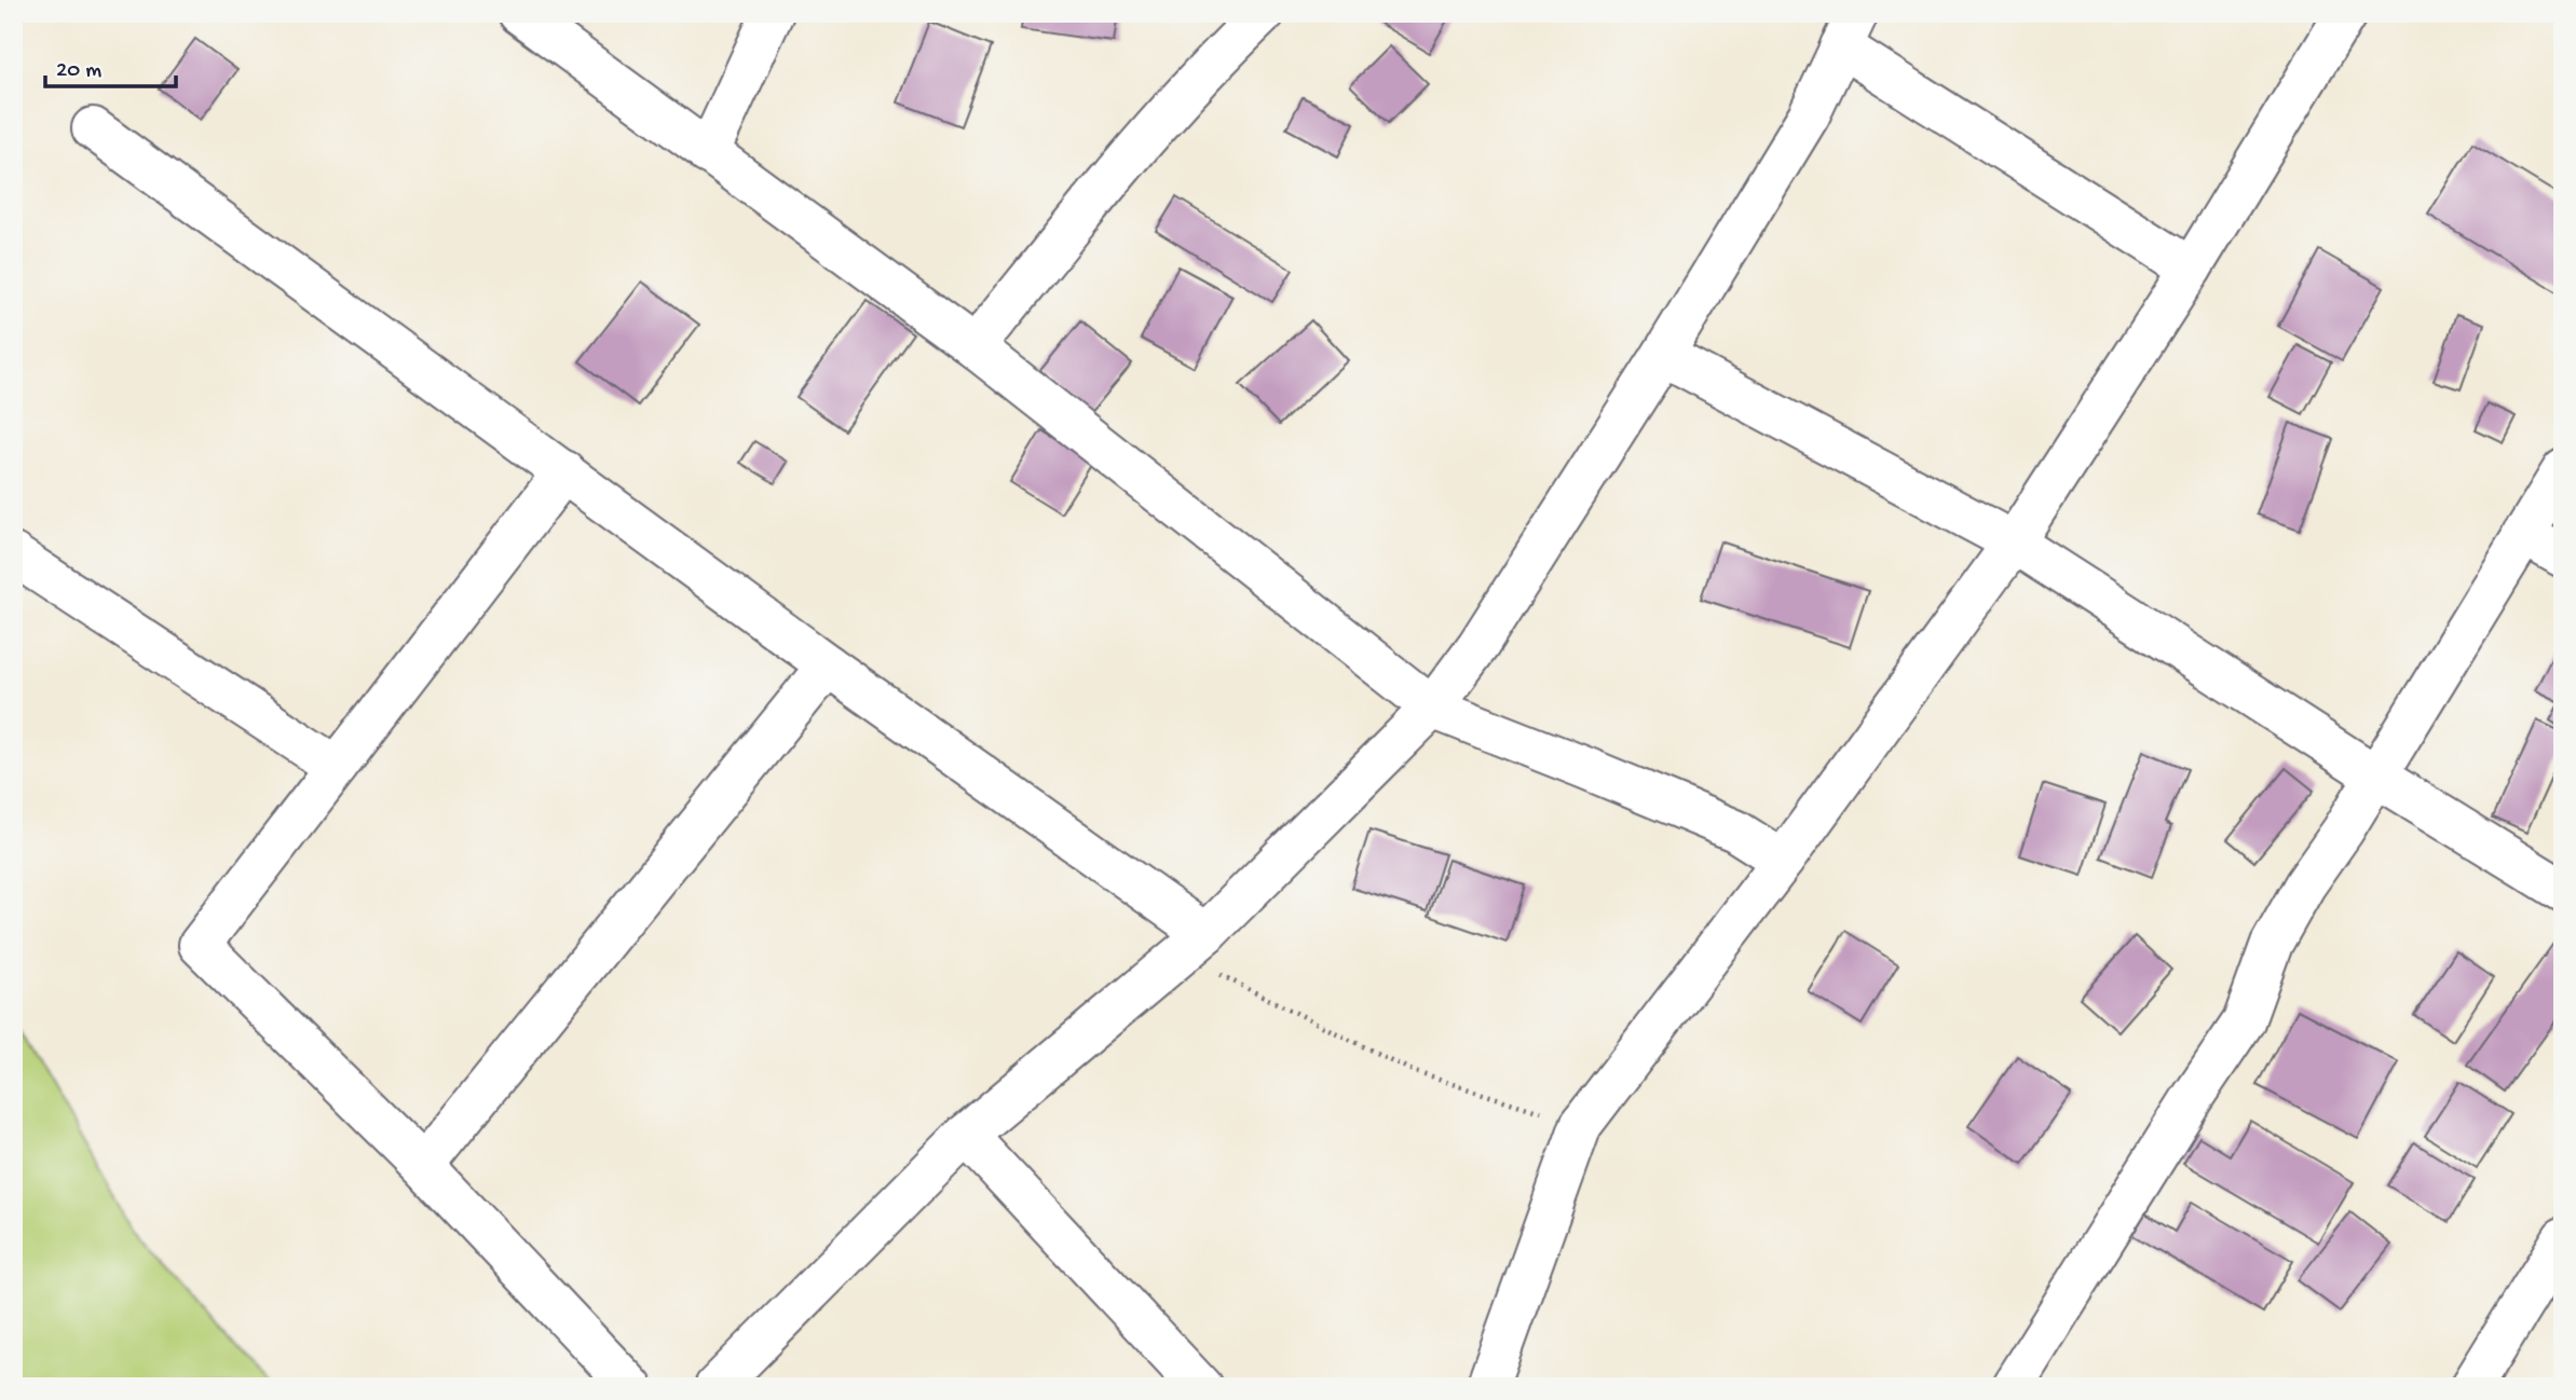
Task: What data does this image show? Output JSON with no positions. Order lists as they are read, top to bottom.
{
  "scale_bar": "20 m"
}
